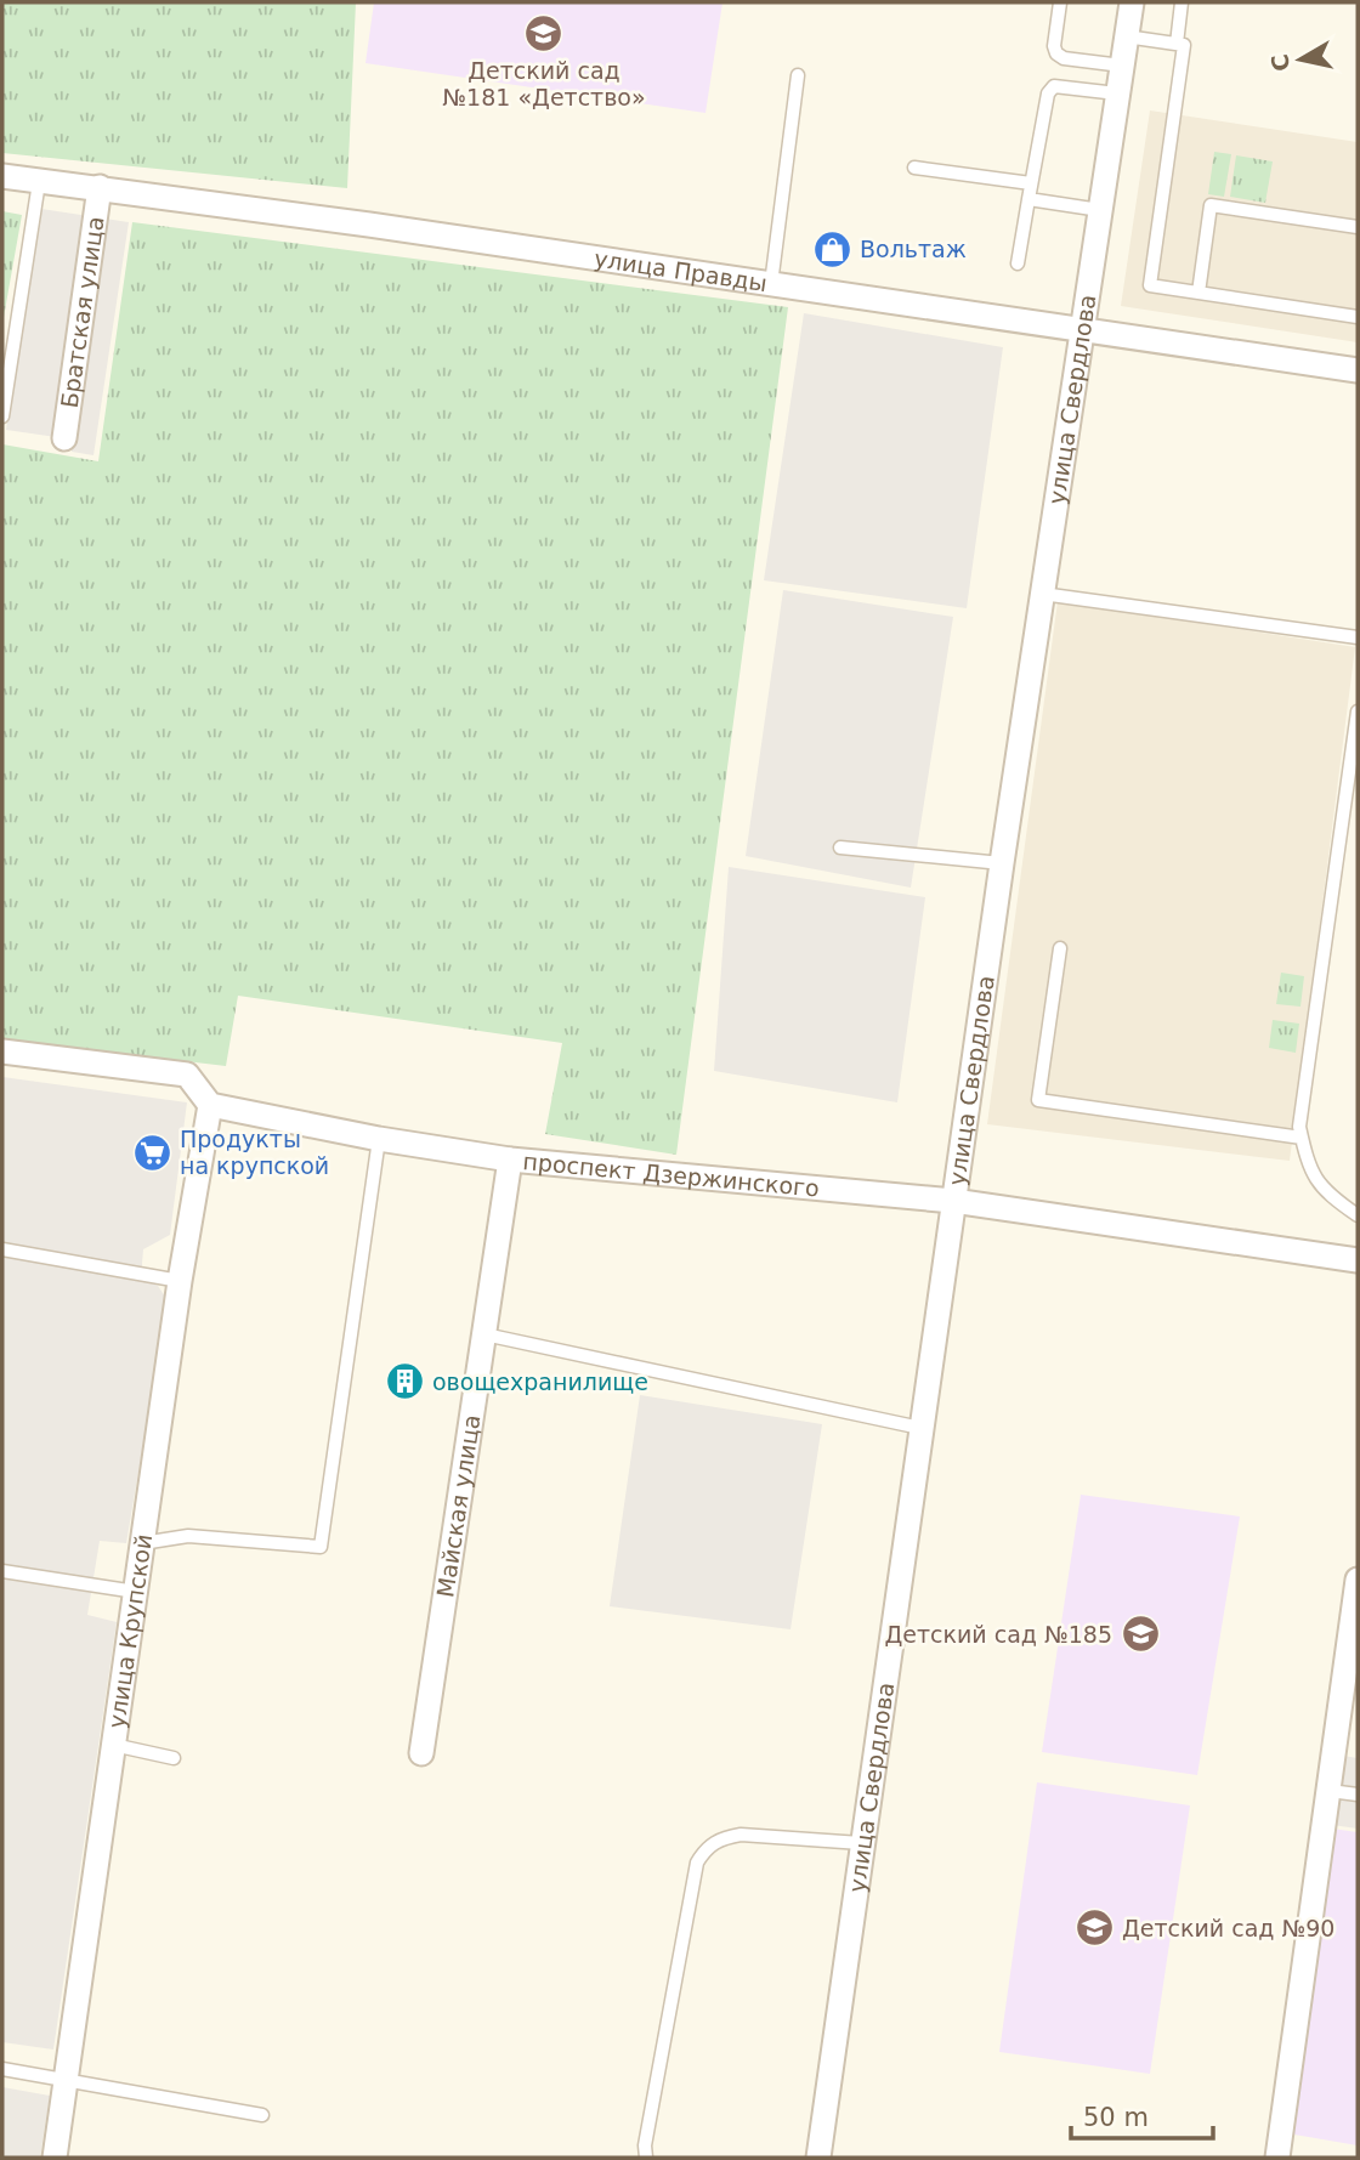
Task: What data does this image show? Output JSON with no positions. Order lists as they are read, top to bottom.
{
  "streets": {
    "street": [
      "улица Правды",
      "Братская улица",
      "улица Свердлова",
      "проспект Дзержинского",
      "Майская улица",
      "улица Крупской"
    ]
  },
  "crossings": [
    ["улица Правды", "Братская улица"],
    ["улица Правды", "улица Свердлова"],
    ["улица Свердлова", "проспект Дзержинского"],
    ["проспект Дзержинского", "Майская улица"],
    ["проспект Дзержинского", "улица Крупской"]
  ],
  "places": {
    "school or university": ["Детский сад №181 «Детство»", "Детский сад №185", "Детский сад №90"],
    "shop": ["Вольтаж"],
    "supermarket": ["Продукты на крупской"],
    "building": ["овощехранилище"]
  },
  "scale_bar": "50 m",
  "north": "left"
}
